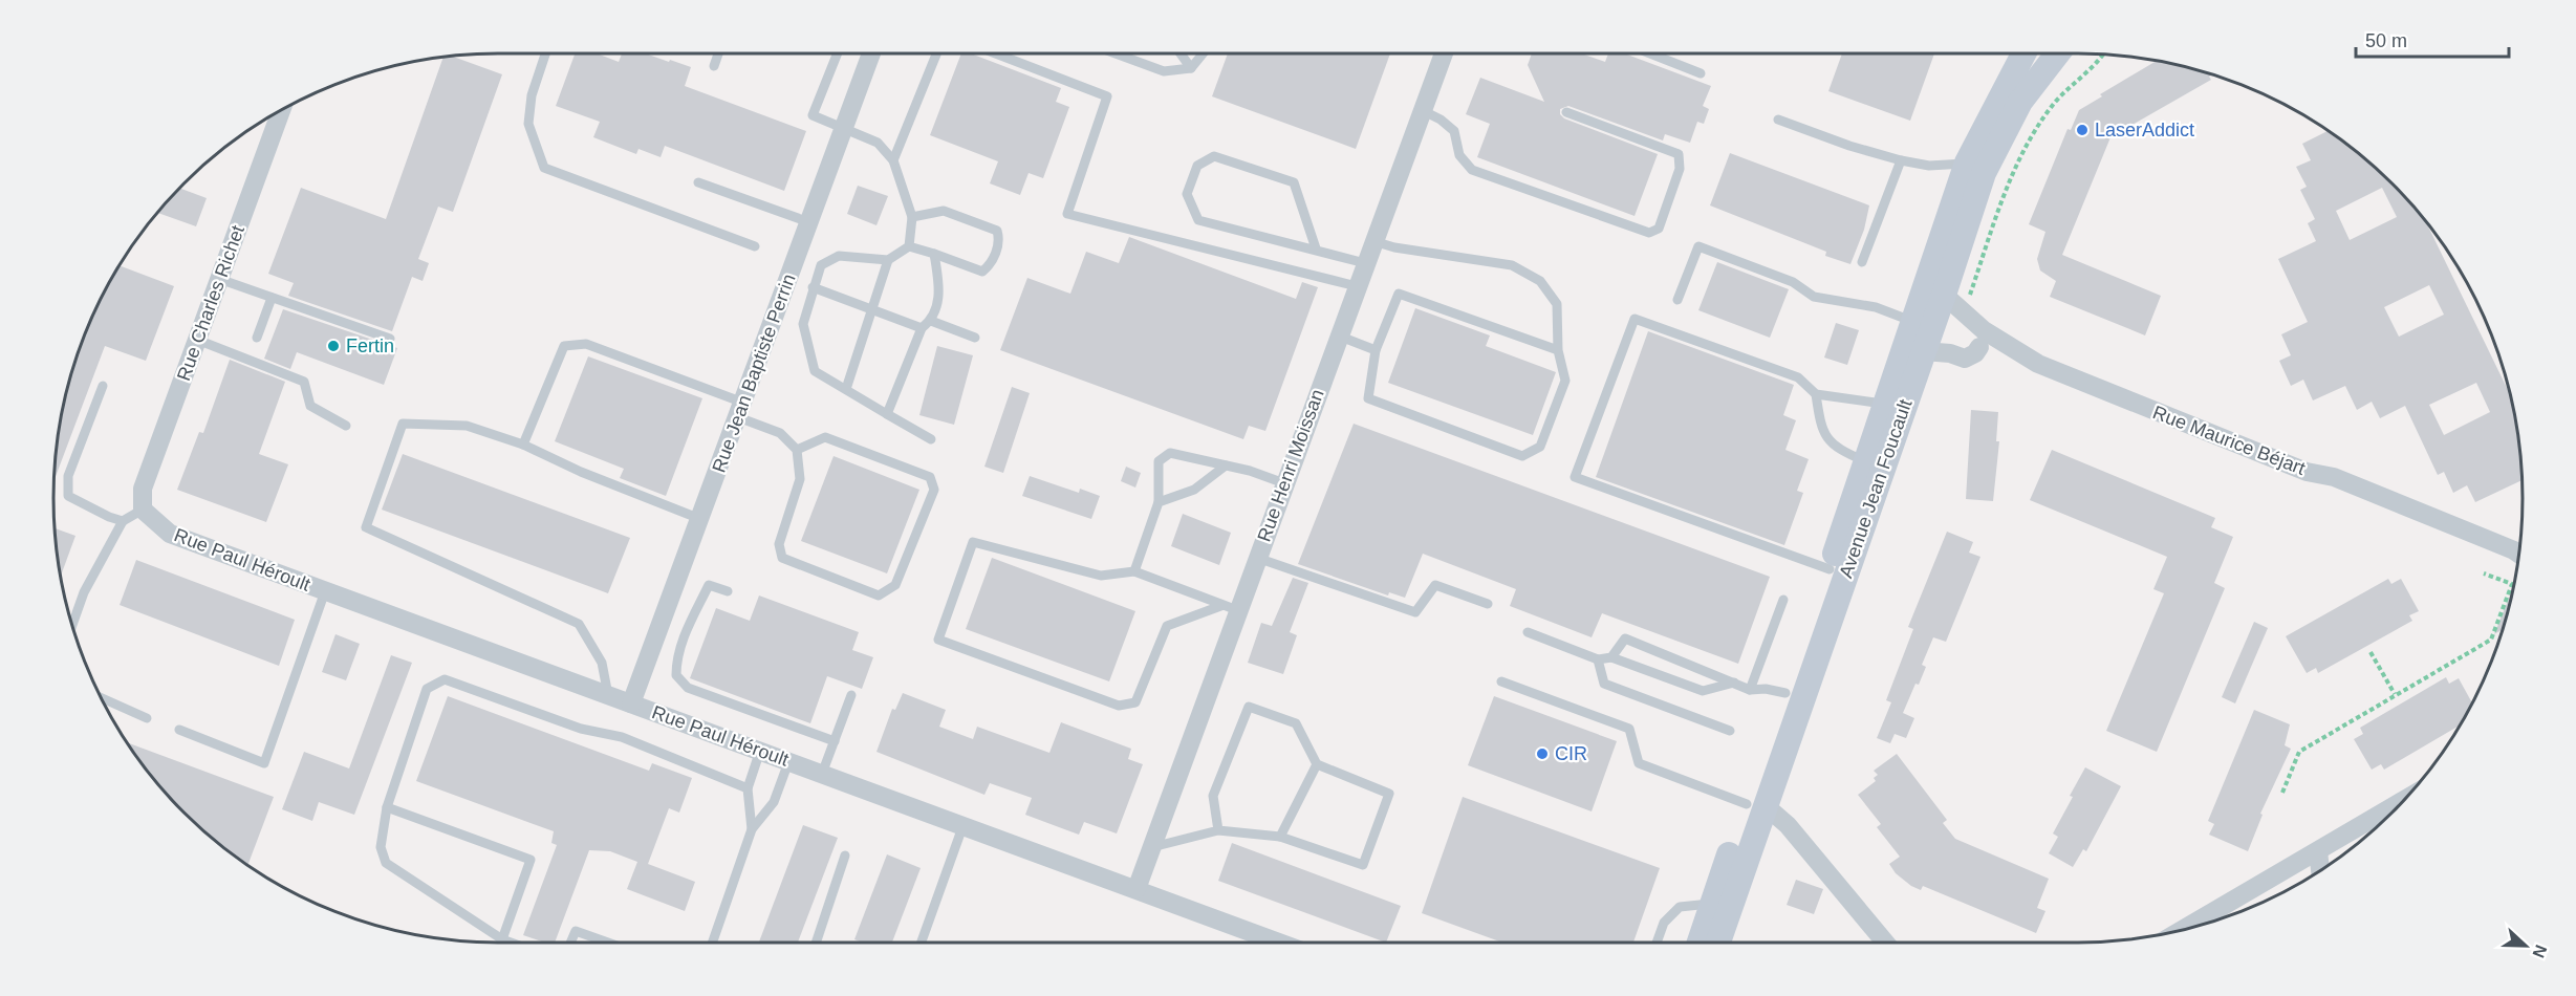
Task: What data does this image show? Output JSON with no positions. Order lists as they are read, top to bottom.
{
  "streets": {
    "main road": ["Avenue Jean Foucault"],
    "street": [
      "Rue Charles Richet",
      "Rue Jean Baptiste Perrin",
      "Rue Maurice Béjart",
      "Rue Henri Moissan",
      "Rue Paul Héroult"
    ]
  },
  "crossings": [
    ["Rue Charles Richet", "Rue Paul Héroult"],
    ["Rue Jean Baptiste Perrin", "Rue Paul Héroult"],
    ["Rue Maurice Béjart", "Avenue Jean Foucault"],
    ["Rue Henri Moissan", "Rue Paul Héroult"]
  ],
  "places": ["LaserAddict", "Fertin", "CIR"],
  "scale_bar": "50 m",
  "north": "right"
}
